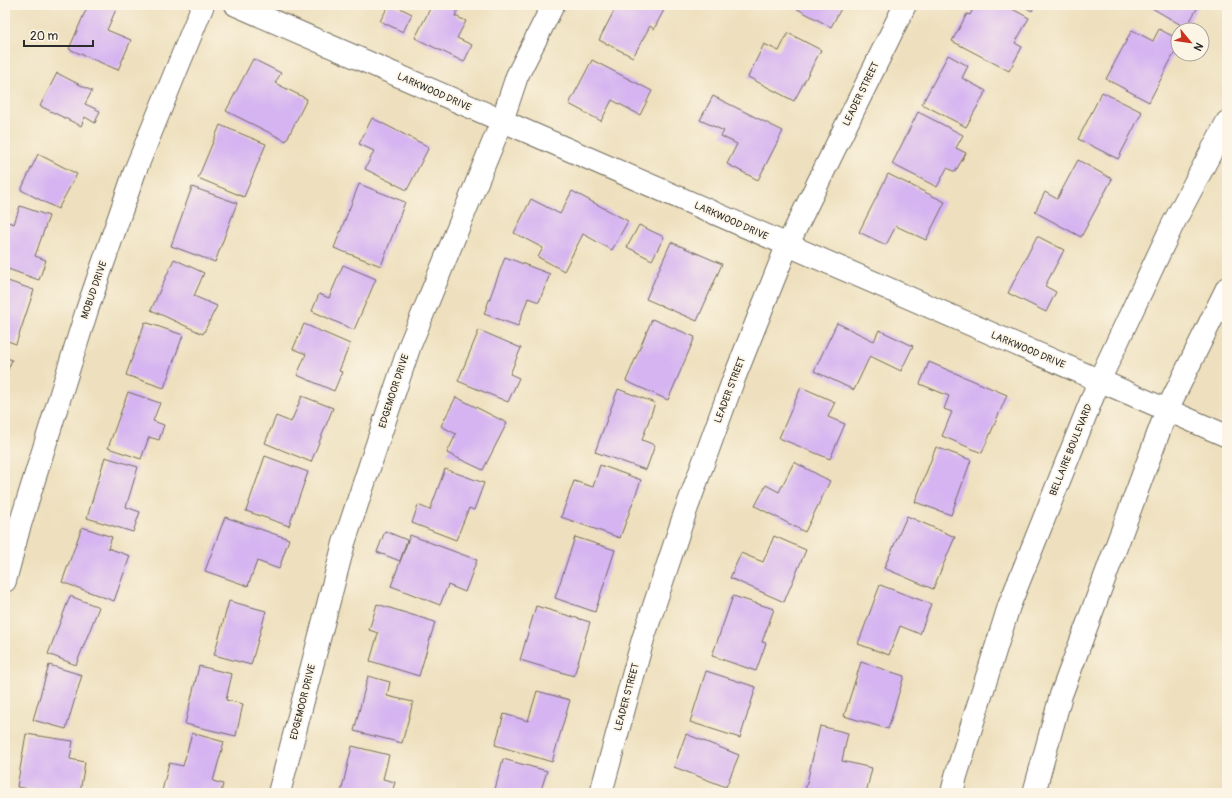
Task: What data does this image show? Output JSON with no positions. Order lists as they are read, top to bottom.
{
  "streets": {
    "street": [
      "LARKWOOD DRIVE",
      "LEADER STREET",
      "MOBUD DRIVE",
      "EDGEMOOR DRIVE",
      "BELLAIRE BOULEVARD"
    ]
  },
  "crossings": [
    ["LARKWOOD DRIVE", "LEADER STREET"],
    ["LARKWOOD DRIVE", "EDGEMOOR DRIVE"],
    ["LARKWOOD DRIVE", "BELLAIRE BOULEVARD"]
  ],
  "scale_bar": "20 m",
  "north": "bottom right"
}
